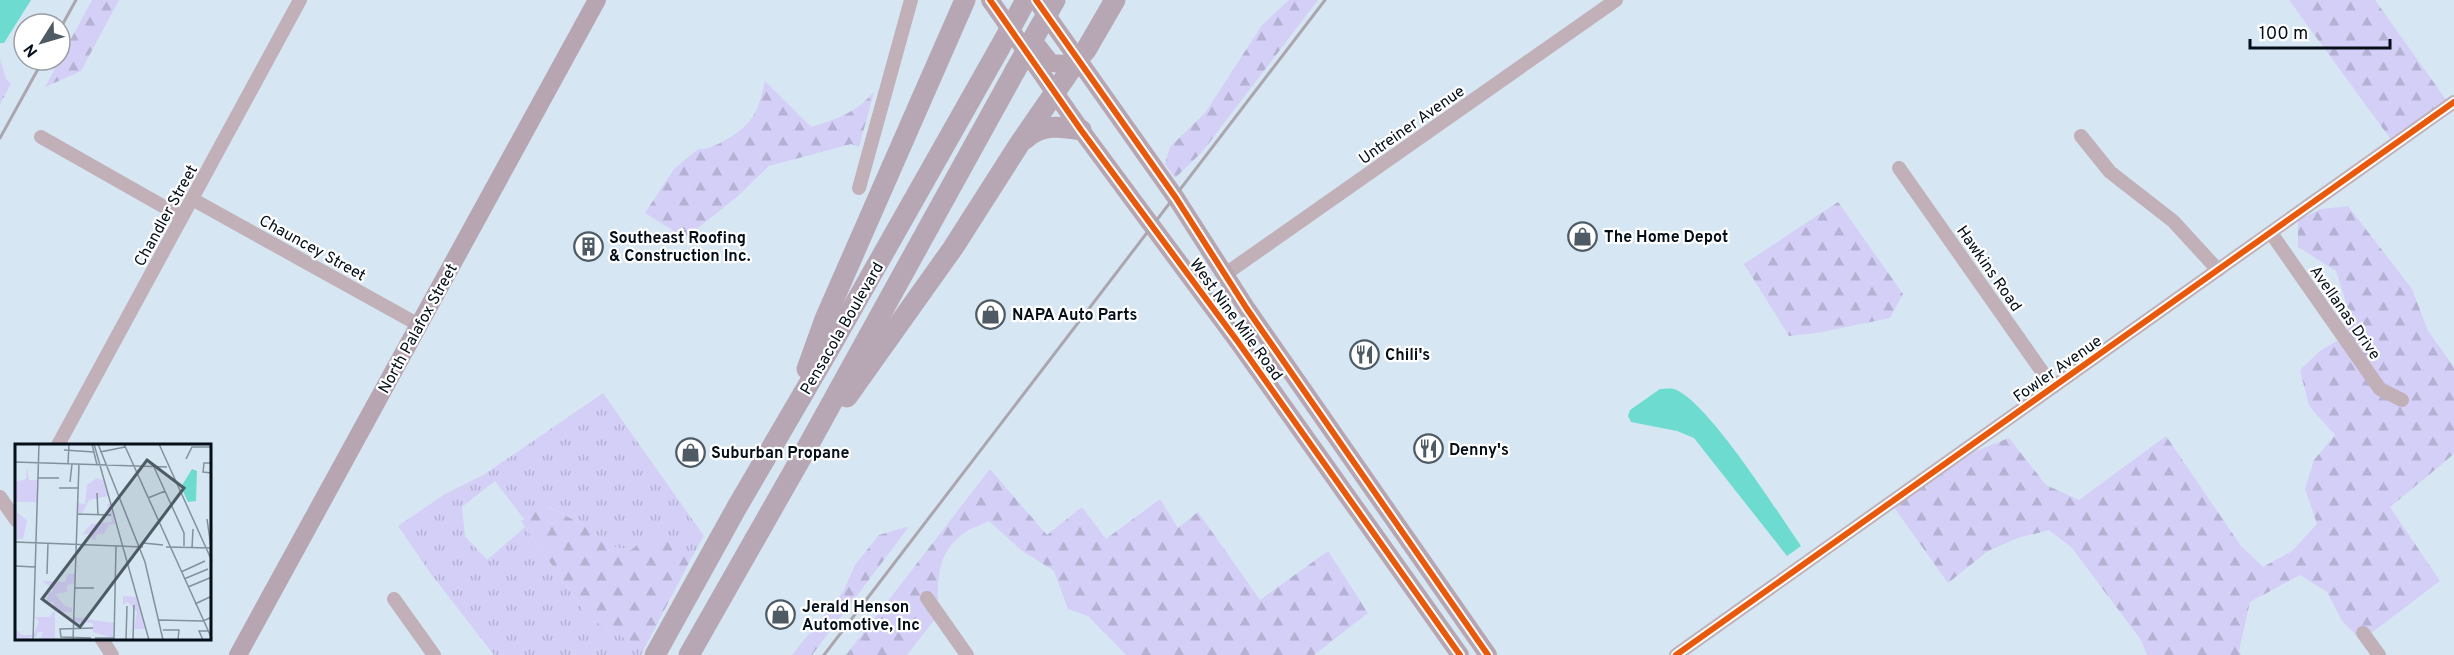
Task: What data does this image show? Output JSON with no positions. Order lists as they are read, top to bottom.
{
  "streets": {
    "highway": ["Pensacola Boulevard"],
    "main road": ["West Nine Mile Road", "North Palafox Street"],
    "street": [
      "Untreiner Avenue",
      "Chandler Street",
      "Chauncey Street",
      "Hawkins Road",
      "Avellanas Drive",
      "Fowler Avenue"
    ]
  },
  "crossings": [
    ["Untreiner Avenue", "West Nine Mile Road"],
    ["Chandler Street", "Chauncey Street"],
    ["Chauncey Street", "North Palafox Street"],
    ["Hawkins Road", "Fowler Avenue"],
    ["Avellanas Drive", "Fowler Avenue"]
  ],
  "places": {
    "shop": [
      "The Home Depot",
      "NAPA Auto Parts",
      "Suburban Propane",
      "Jerald Henson Automotive, Inc"
    ],
    "building": ["Southeast Roofing & Construction Inc."],
    "restaurant": ["Chili's", "Denny's"]
  },
  "scale_bar": "100 m",
  "north": "bottom left"
}
